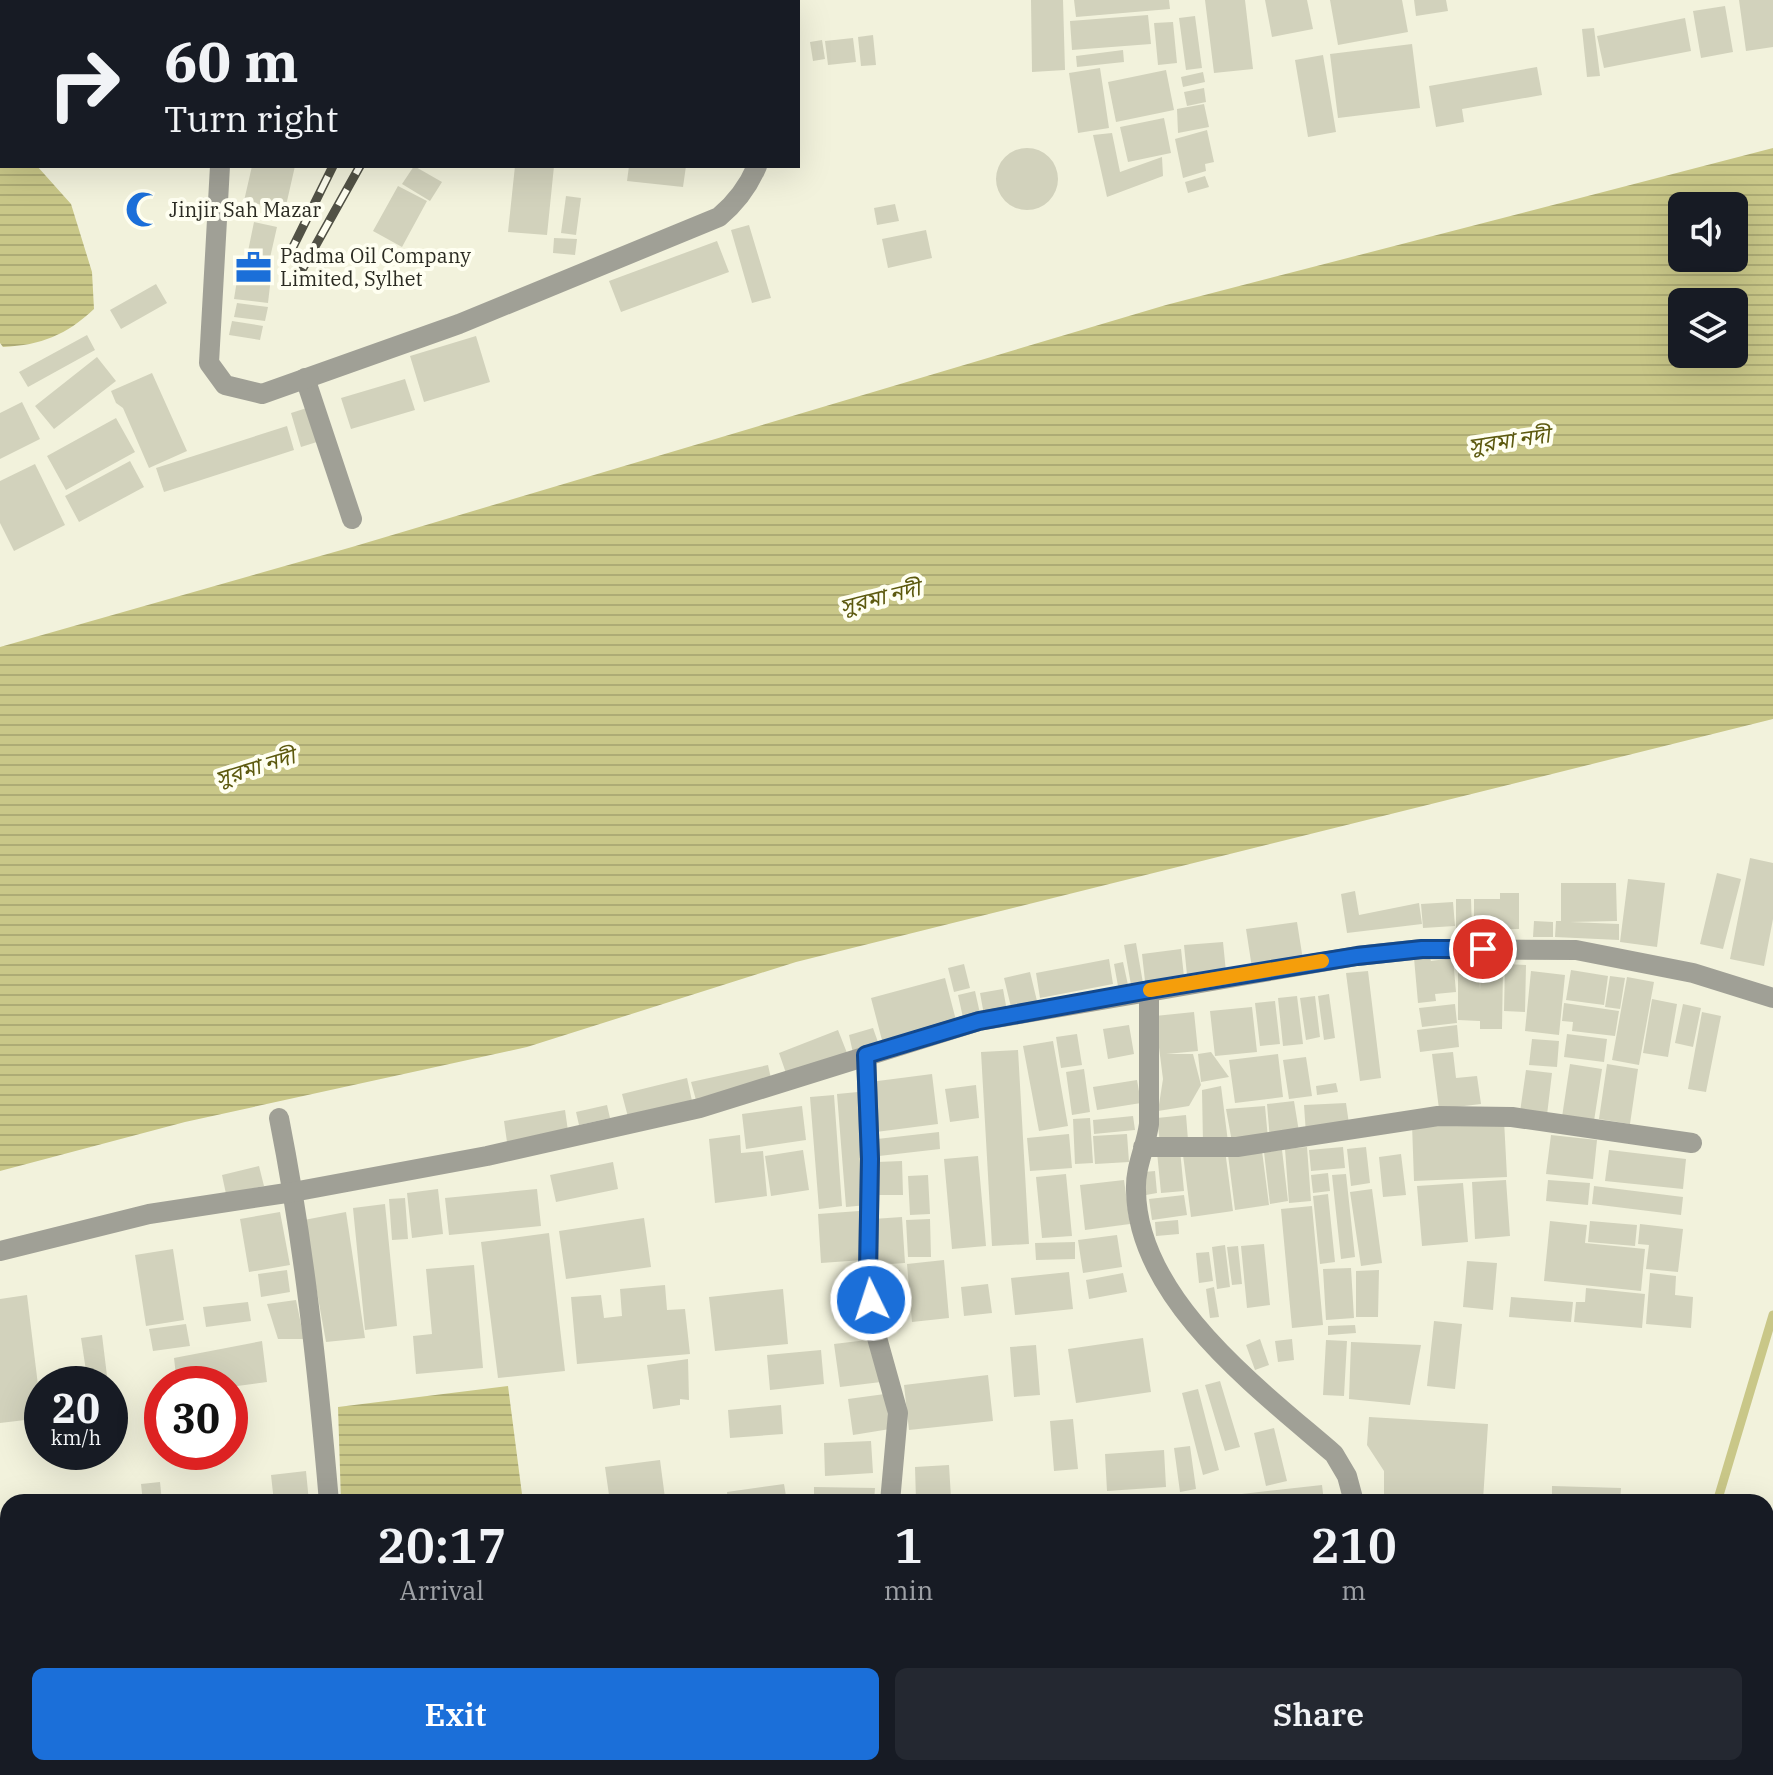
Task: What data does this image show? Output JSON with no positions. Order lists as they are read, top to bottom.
{
  "water": ["সুরমা নদী"],
  "places": {
    "mosque": ["Jinjir Sah Mazar"],
    "office": ["Padma Oil Company Limited, Sylhet"]
  },
  "page": {
    "turn": ["60 m", "Turn right"],
    "speed": "20 km/h",
    "limit": "30",
    "eta": [
      "20:17",
      "Arrival",
      "1",
      "min",
      "210",
      "m"
    ],
    "buttons": ["Exit", "Share"]
  }
}
